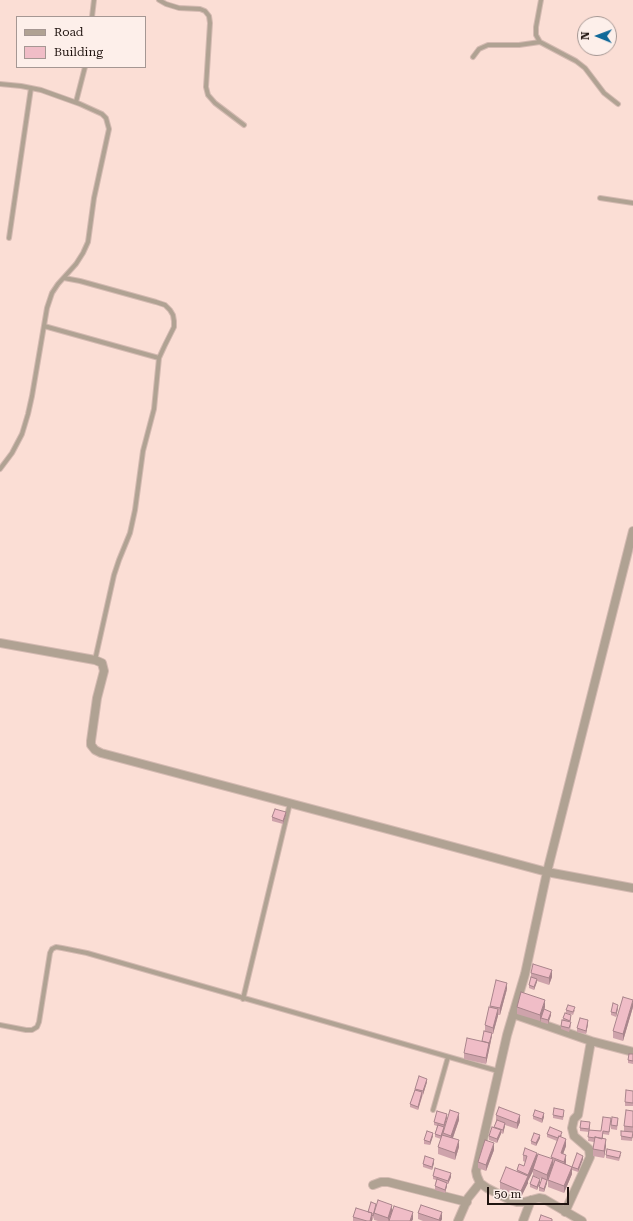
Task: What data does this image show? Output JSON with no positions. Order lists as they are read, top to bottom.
{
  "legend": ["Road", "Building"],
  "scale_bar": "50 m",
  "north": "left"
}
